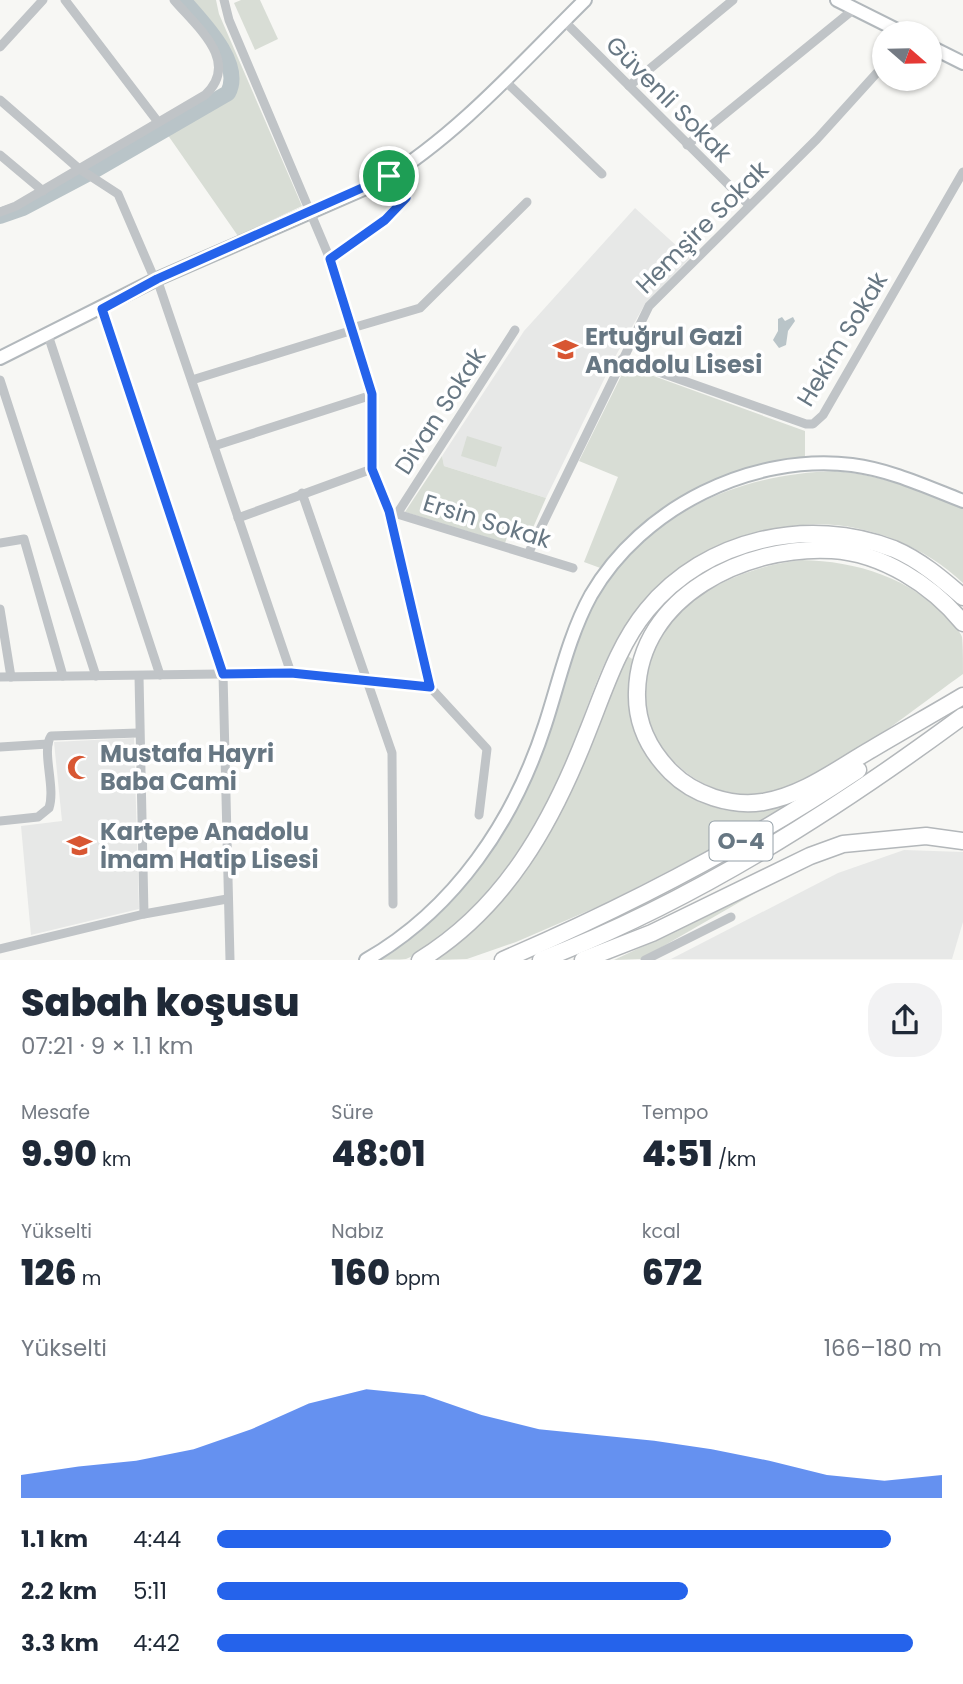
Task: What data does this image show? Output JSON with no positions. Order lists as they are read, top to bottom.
{
  "streets": {
    "highway": ["O-4"],
    "street": [
      "Güvenli Sokak",
      "Hemşire Sokak",
      "Hekim Sokak",
      "Divan Sokak",
      "Ersin Sokak"
    ]
  },
  "crossings": [
    ["Güvenli Sokak", "Hemşire Sokak"],
    ["Hemşire Sokak", "Hekim Sokak"],
    ["Hemşire Sokak", "Ersin Sokak"],
    ["Divan Sokak", "Ersin Sokak"]
  ],
  "places": {
    "school or university": ["Ertuğrul Gazi Anadolu Lisesi", "Kartepe Anadolu İmam Hatip Lisesi"],
    "mosque": ["Mustafa Hayri Baba Cami"]
  },
  "north": "right",
  "page": {
    "heading": ["Sabah koşusu", "07:21 · 9 × 1.1 km"],
    "stats": [
      ["Mesafe", "9.90 km"],
      ["Süre", "48:01"],
      ["Tempo", "4:51 /km"],
      ["Yükselti", "126 m"],
      ["Nabız", "160 bpm"],
      ["kcal", "672"]
    ],
    "chart": ["Yükselti", "166–180 m"],
    "list": [
      {
        "name": "1.1 km",
        "note": "4:44"
      },
      {
        "name": "2.2 km",
        "note": "5:11"
      },
      {
        "name": "3.3 km",
        "note": "4:42"
      }
    ]
  }
}
